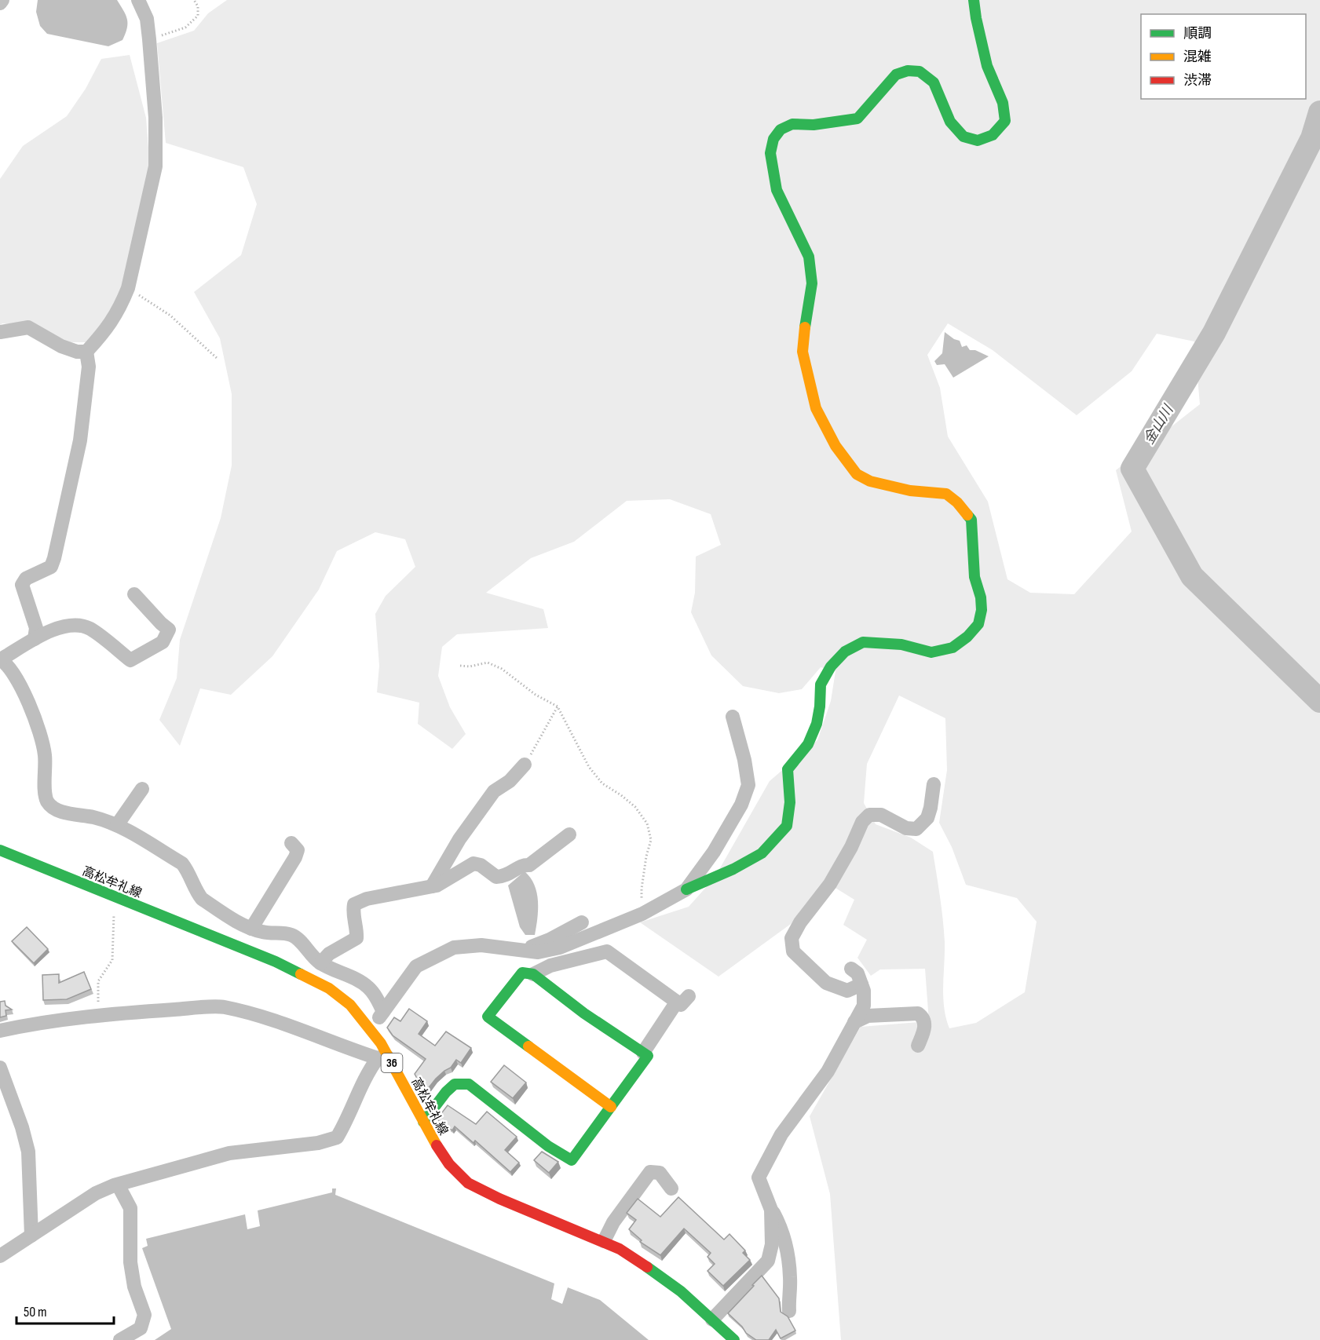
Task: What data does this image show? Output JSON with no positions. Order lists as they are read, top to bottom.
{
  "streets": {
    "street": ["高松牟礼線", "36"]
  },
  "water": ["金山川"],
  "legend": ["順調", "混雑", "渋滞"],
  "scale_bar": "50 m"
}
